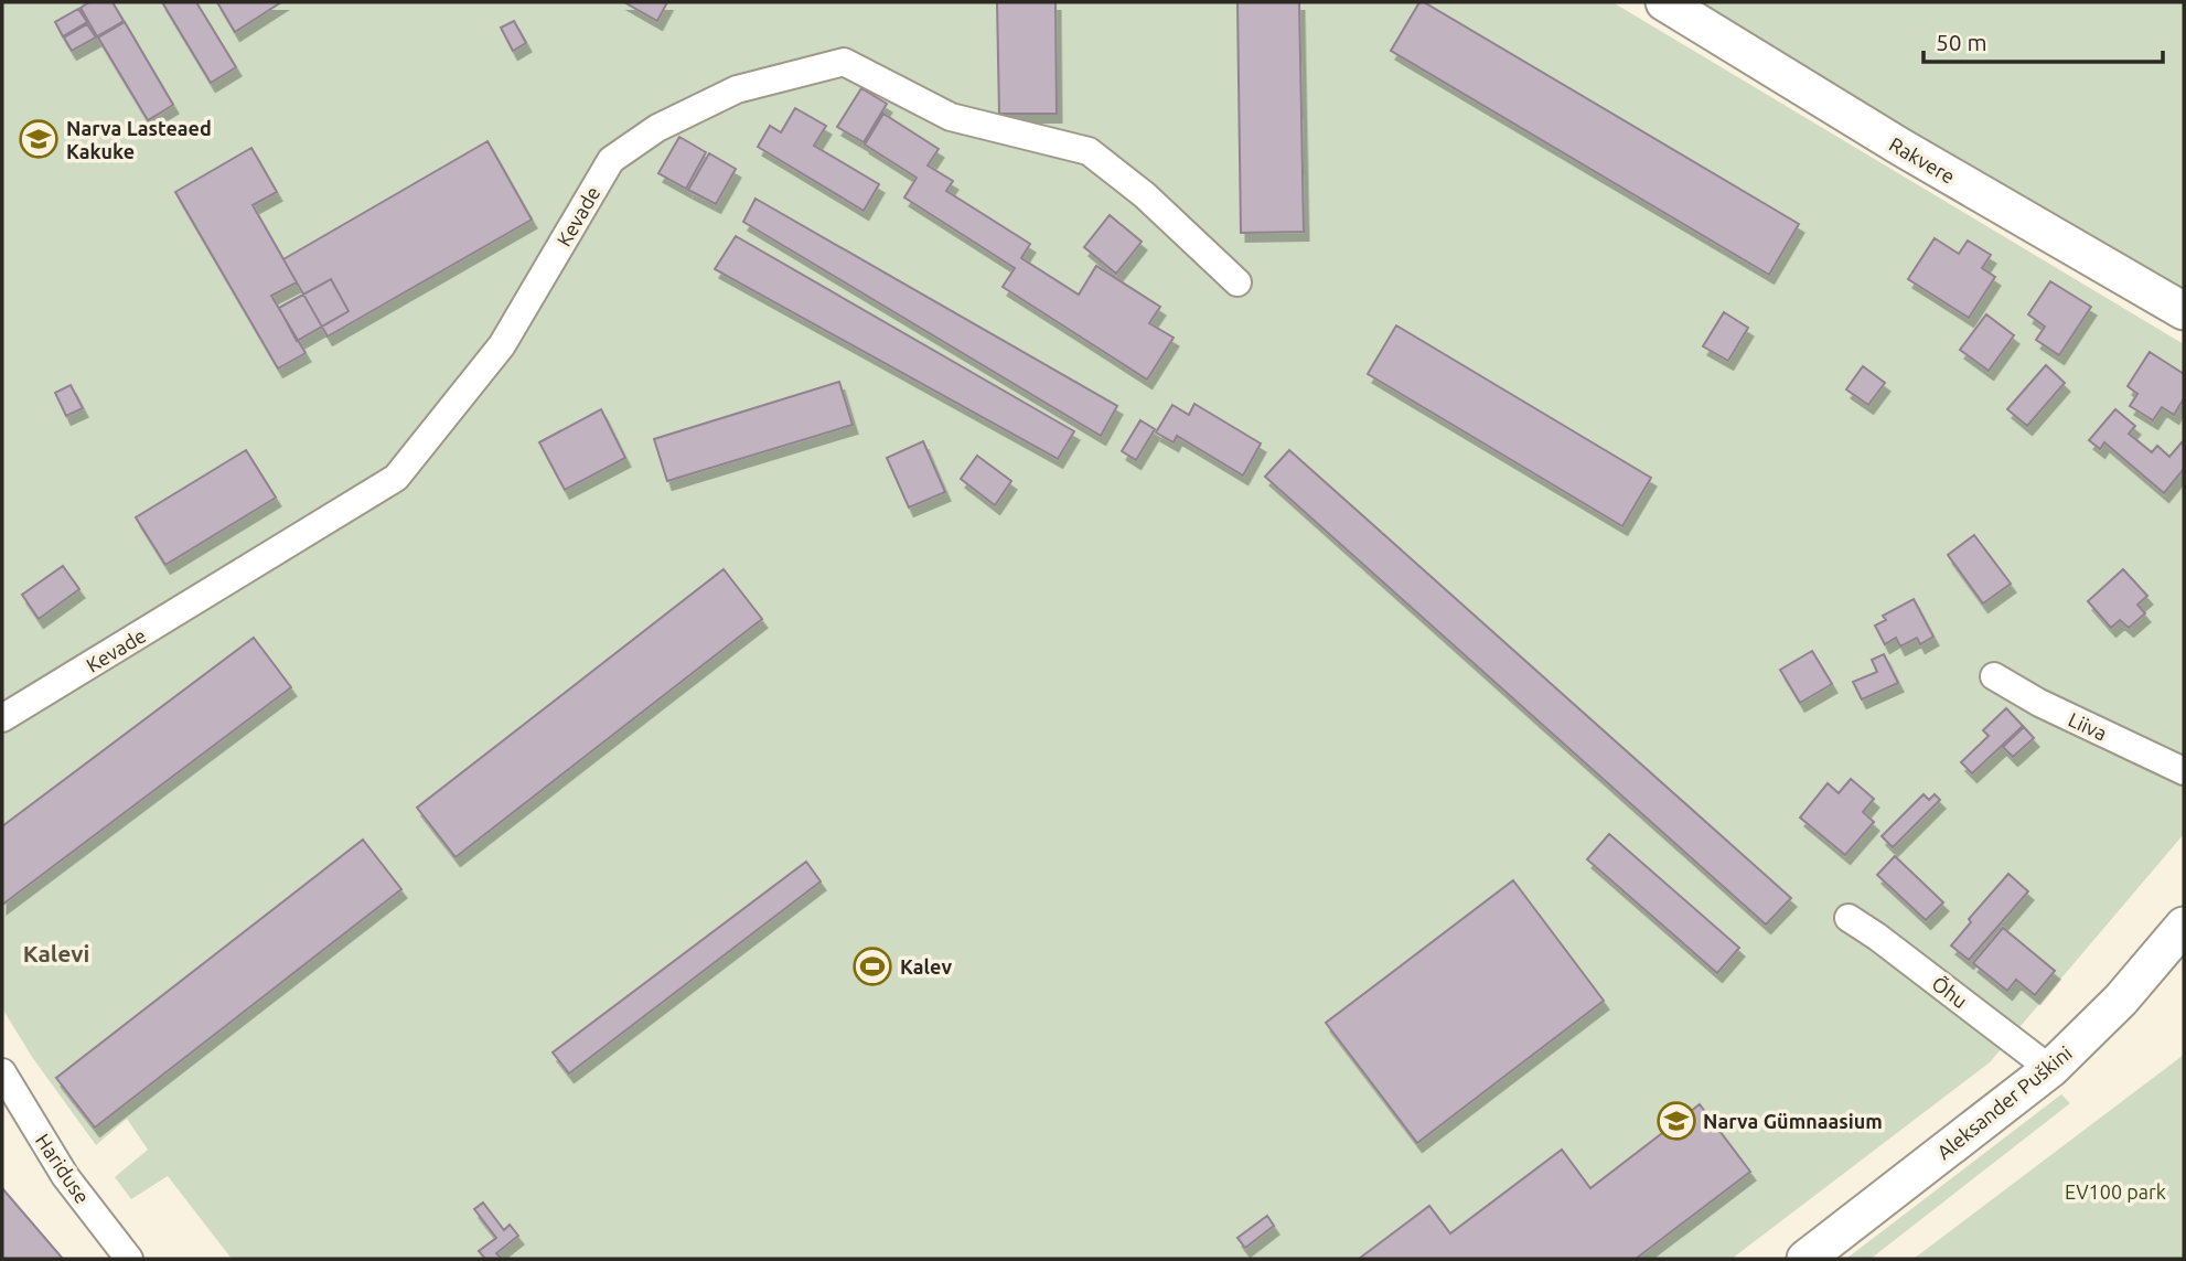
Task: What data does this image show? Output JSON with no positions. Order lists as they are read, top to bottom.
{
  "streets": {
    "street": [
      "Rakvere",
      "Kevade",
      "Liiva",
      "Õhu",
      "Aleksander Puškini",
      "Hariduse"
    ]
  },
  "crossings": [
    ["Õhu", "Aleksander Puškini"]
  ],
  "districts": ["Kalevi"],
  "parks": ["EV100 park"],
  "places": {
    "school or university": ["Narva Lasteaed Kakuke", "Narva Gümnaasium"],
    "sports": ["Kalev"]
  },
  "scale_bar": "50 m"
}
